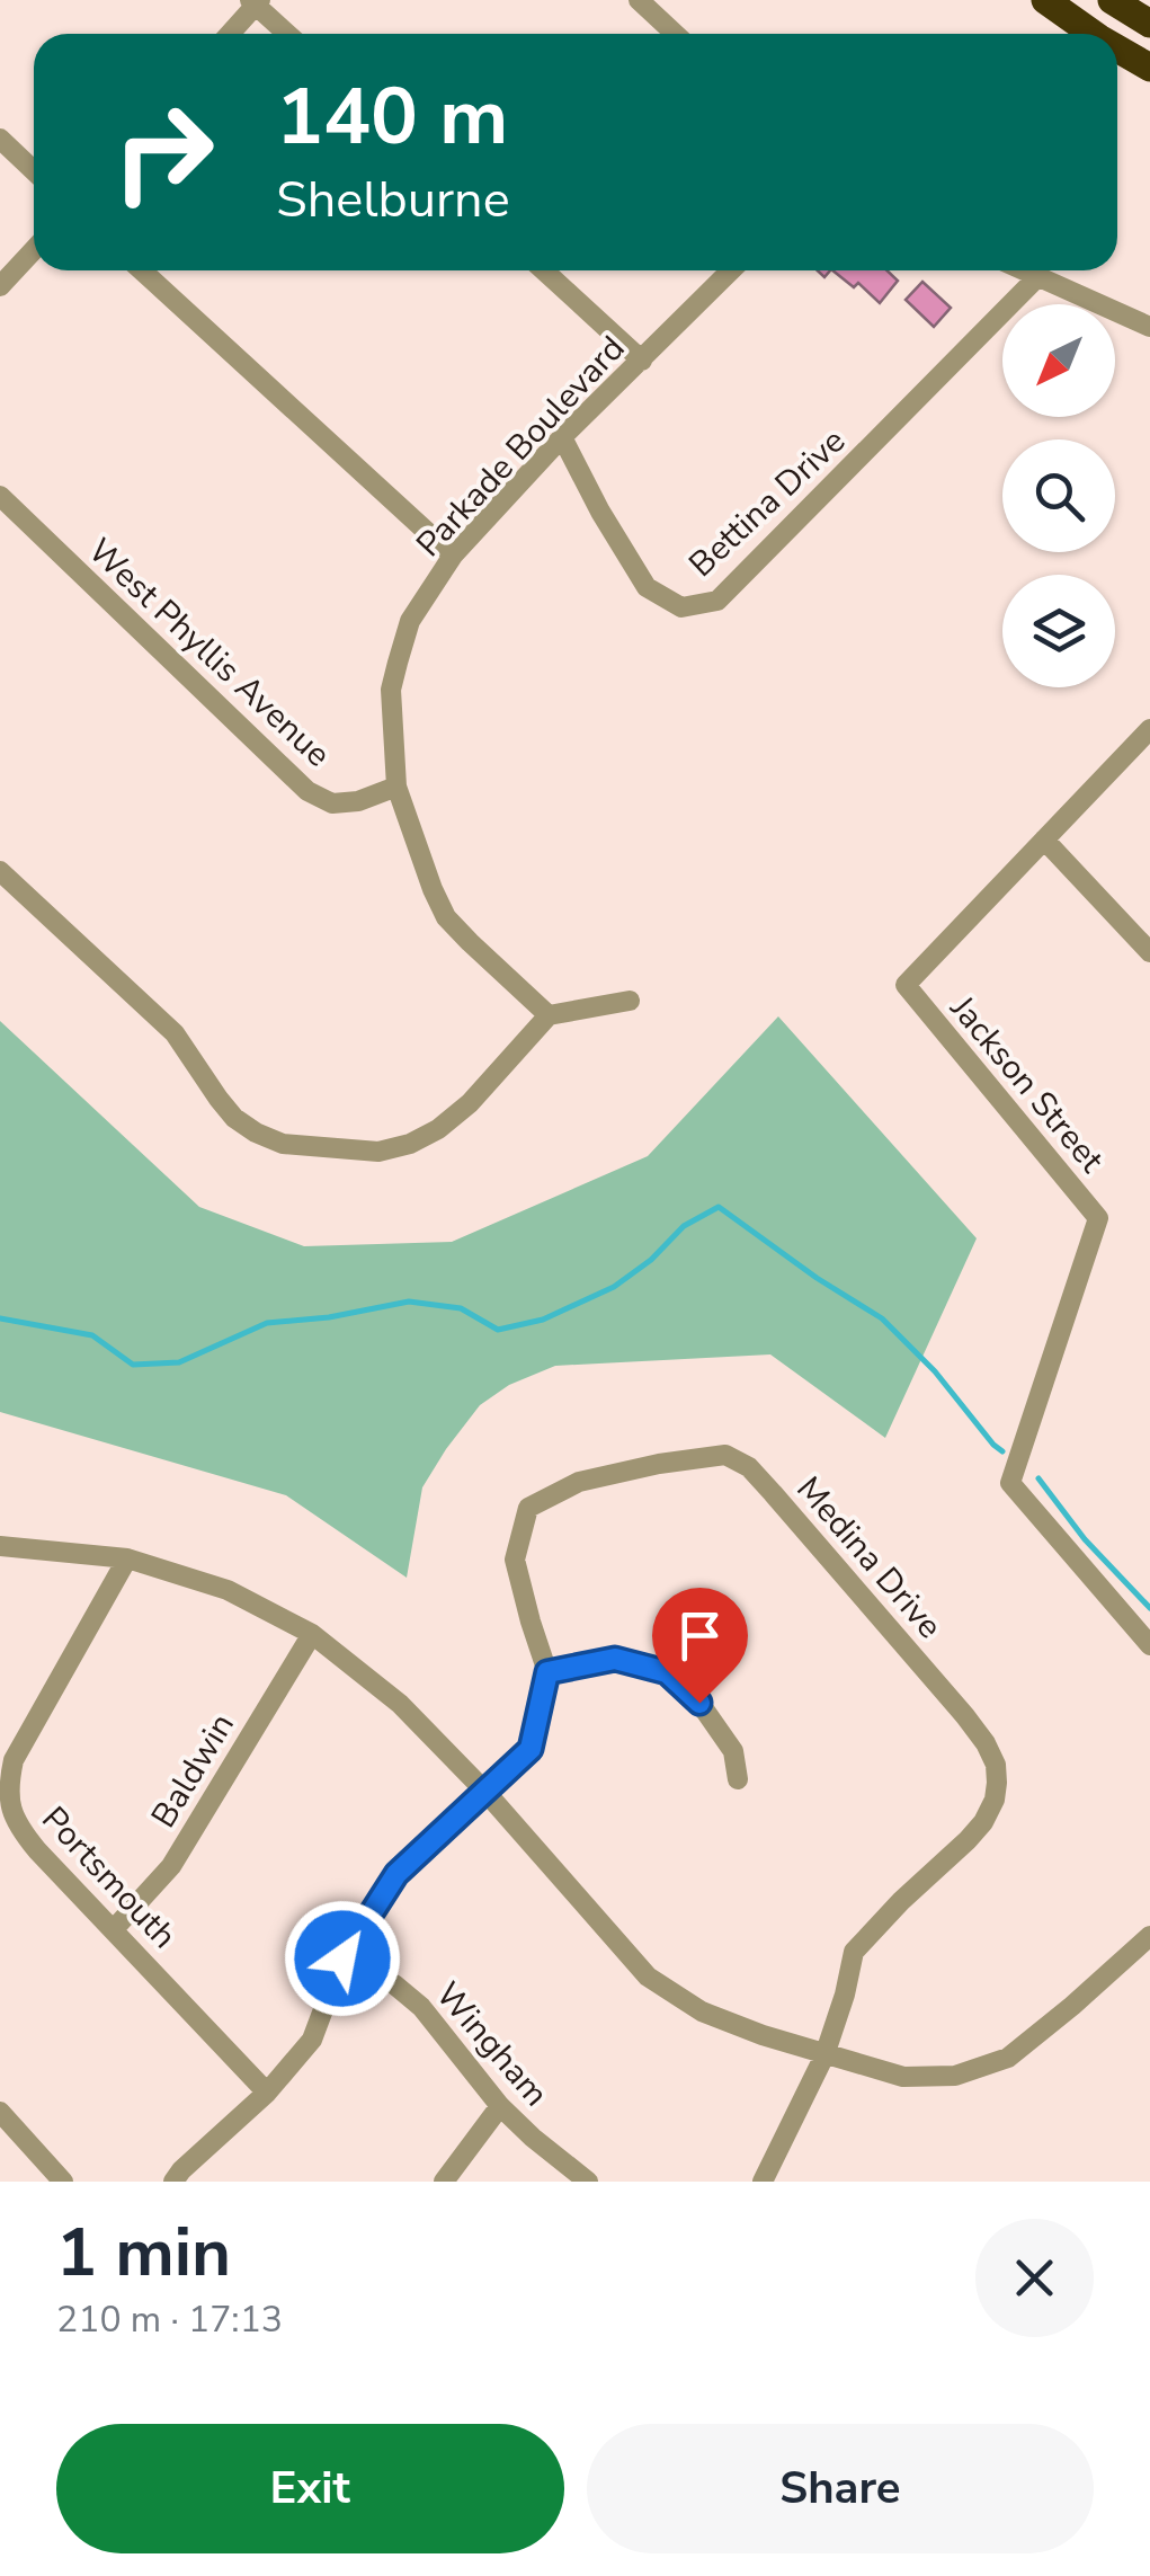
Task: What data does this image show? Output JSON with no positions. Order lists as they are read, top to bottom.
{
  "streets": {
    "street": [
      "Parkade Boulevard",
      "Bettina Drive",
      "West Phyllis Avenue",
      "Jackson Street",
      "Medina Drive",
      "Baldwin",
      "Portsmouth",
      "Wingham"
    ]
  },
  "crossings": [
    ["Parkade Boulevard", "Bettina Drive"],
    ["Parkade Boulevard", "West Phyllis Avenue"],
    ["Baldwin", "Portsmouth"]
  ],
  "north": "bottom left",
  "page": {
    "turn": ["140 m", "Shelburne"],
    "heading": ["1 min", "210 m · 17:13"],
    "buttons": ["Exit", "Share"]
  }
}
